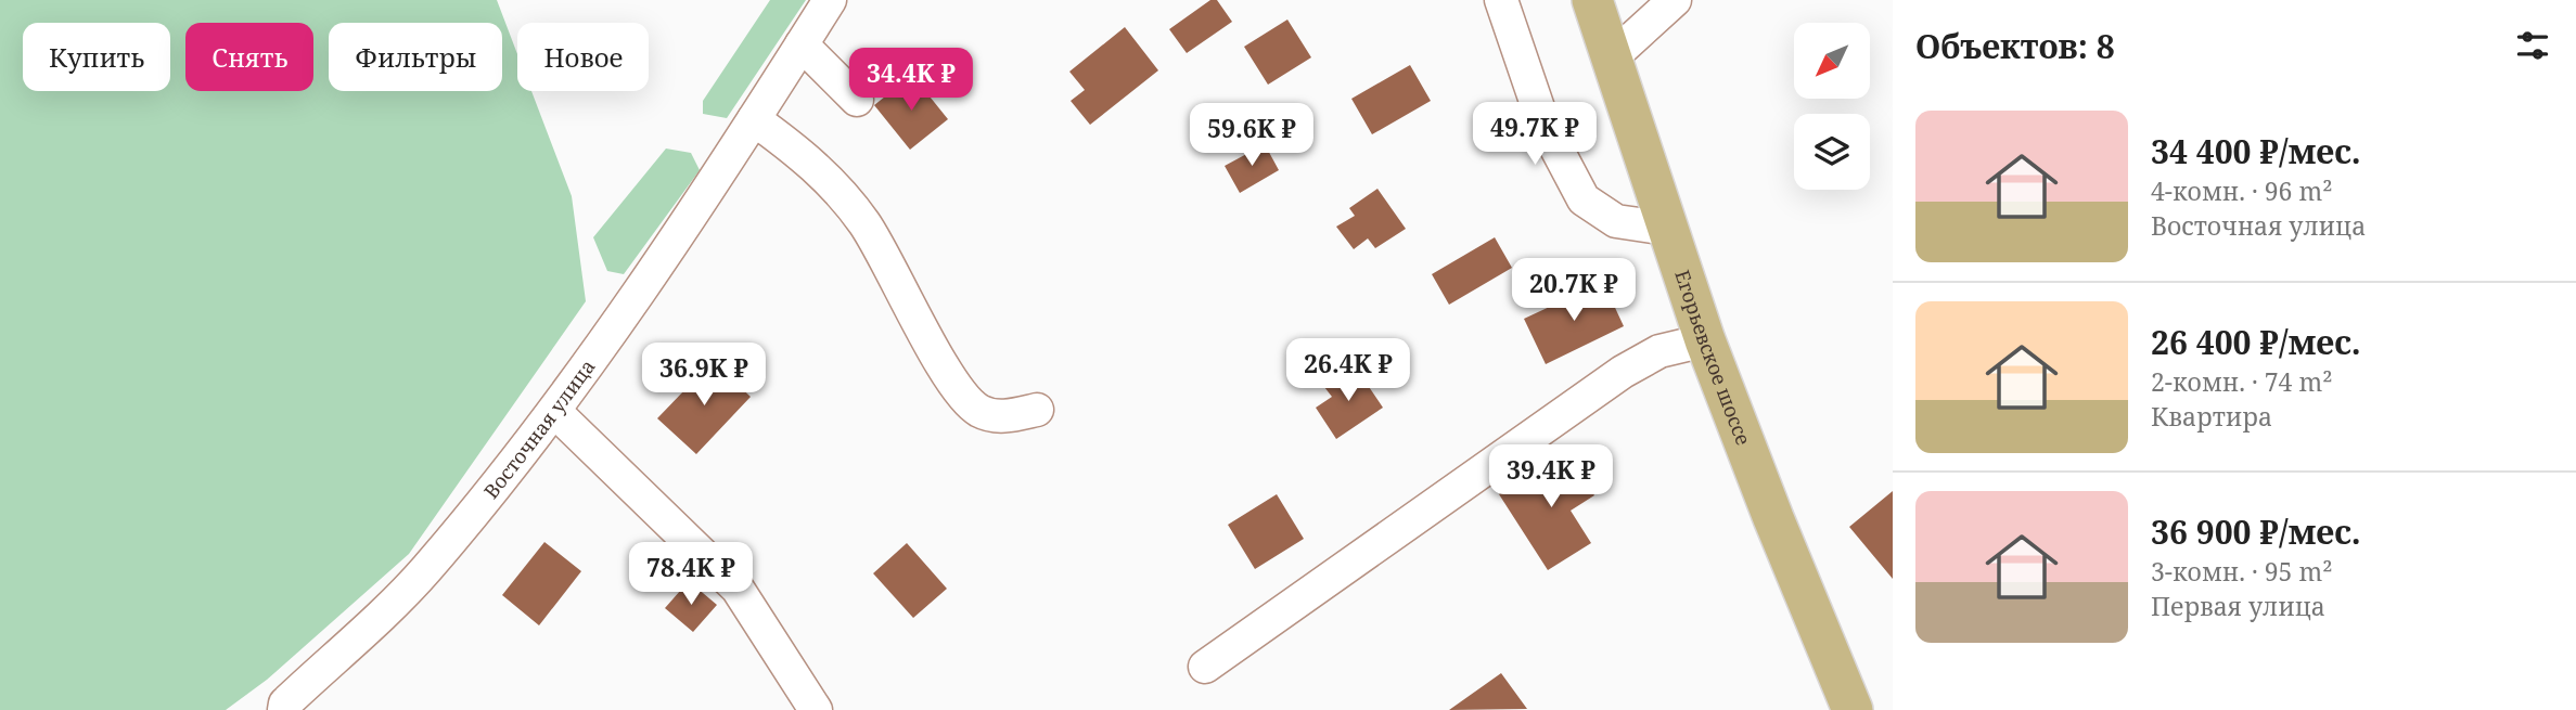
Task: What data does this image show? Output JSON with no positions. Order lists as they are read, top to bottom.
{
  "streets": {
    "main road": ["Егорьевское шоссе"],
    "street": ["Восточная улица"]
  },
  "north": "bottom left",
  "page": {
    "heading": "Объектов: 8",
    "chip": [
      "Купить",
      "Снять",
      "Фильтры",
      "Новое"
    ],
    "price": [
      "34.4K ₽",
      "49.7K ₽",
      "59.6K ₽",
      "20.7K ₽",
      "26.4K ₽",
      "36.9K ₽",
      "39.4K ₽",
      "78.4K ₽"
    ],
    "list": [
      {
        "name": "34 400 ₽/мес.",
        "note": "4-комн. · 96 m² · Восточная улица"
      },
      {
        "name": "26 400 ₽/мес.",
        "note": "2-комн. · 74 m² · Квартира"
      },
      {
        "name": "36 900 ₽/мес.",
        "note": "3-комн. · 95 m² · Первая улица"
      }
    ]
  }
}
